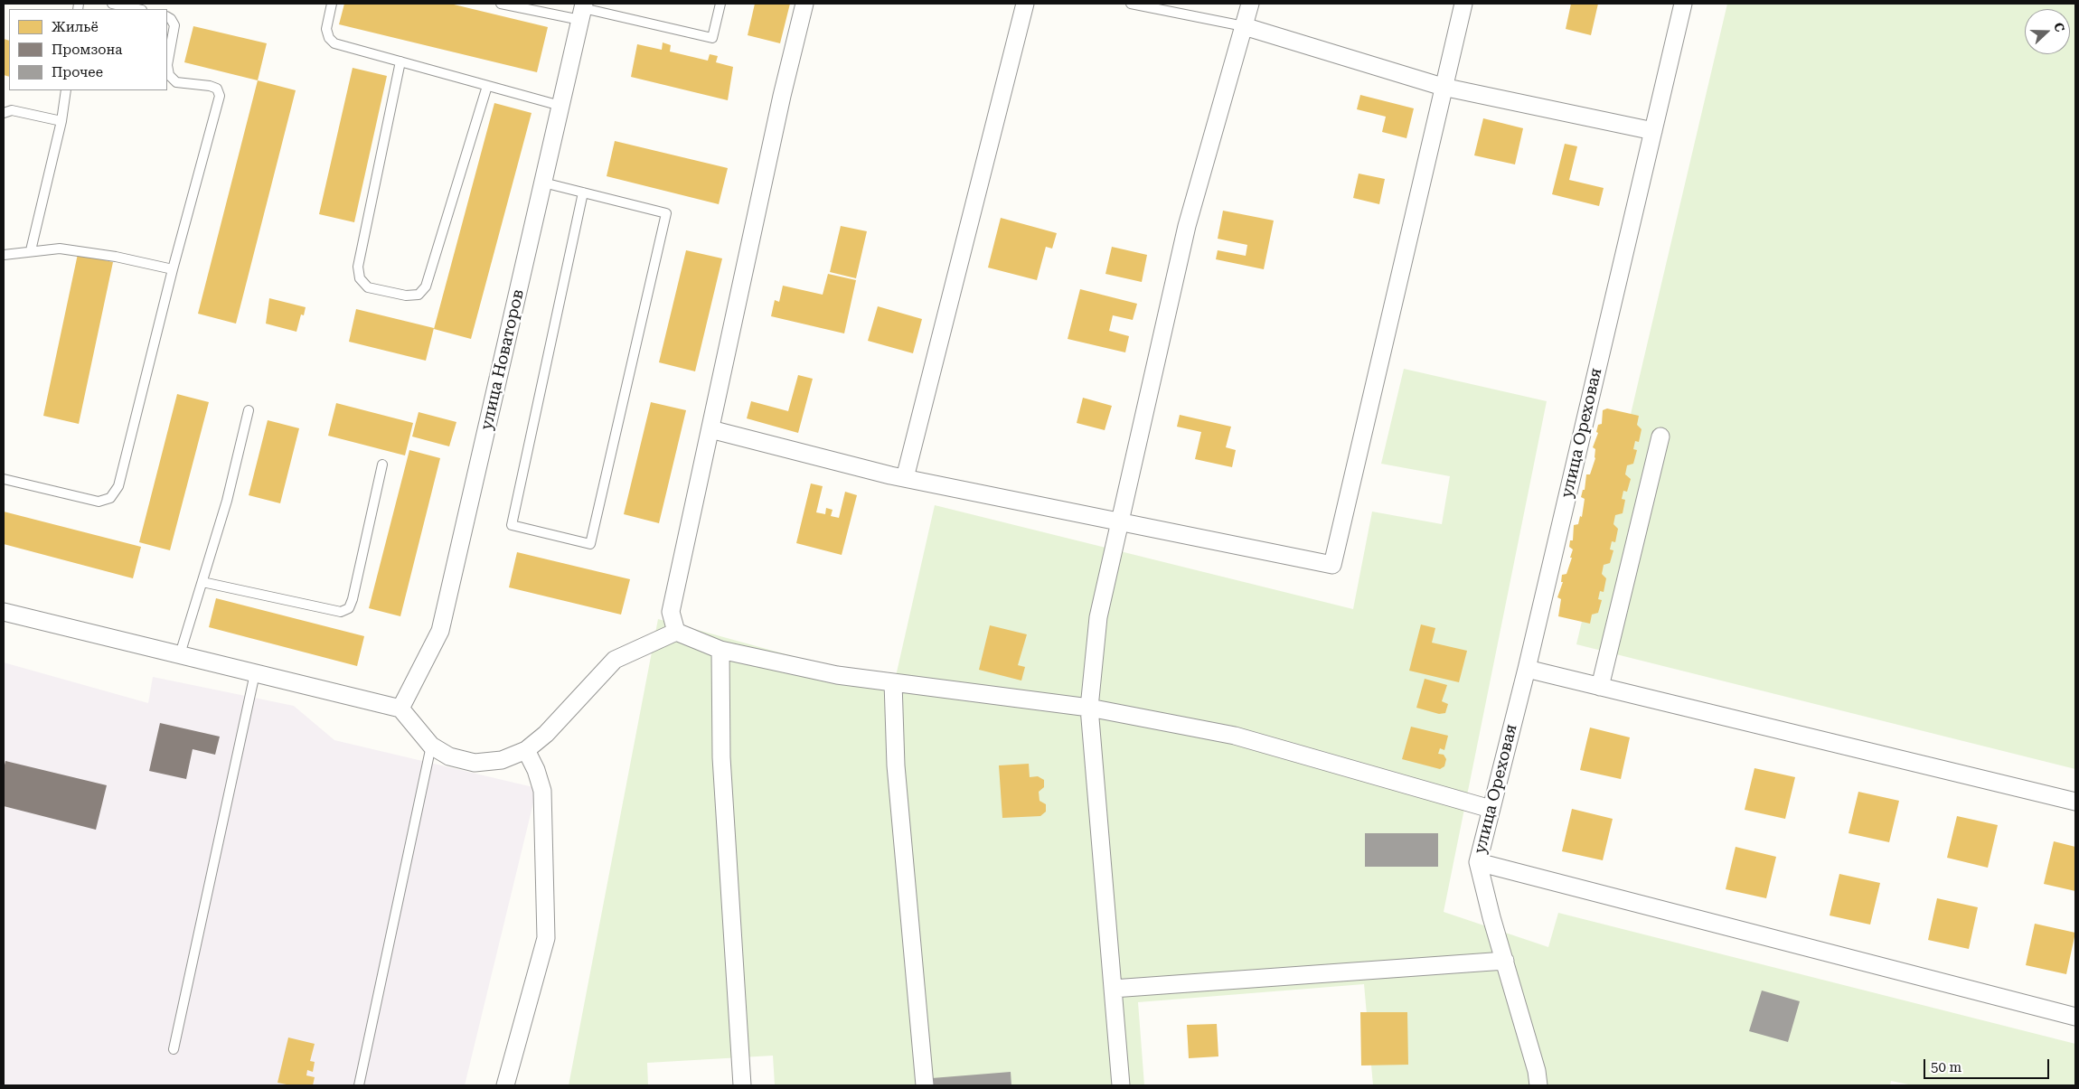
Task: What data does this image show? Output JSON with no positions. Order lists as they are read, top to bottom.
{
  "streets": {
    "street": ["улица Новаторов", "улица Ореховая"]
  },
  "legend": ["Жильё", "Промзона", "Прочее"],
  "scale_bar": "50 m",
  "north": "right"
}
